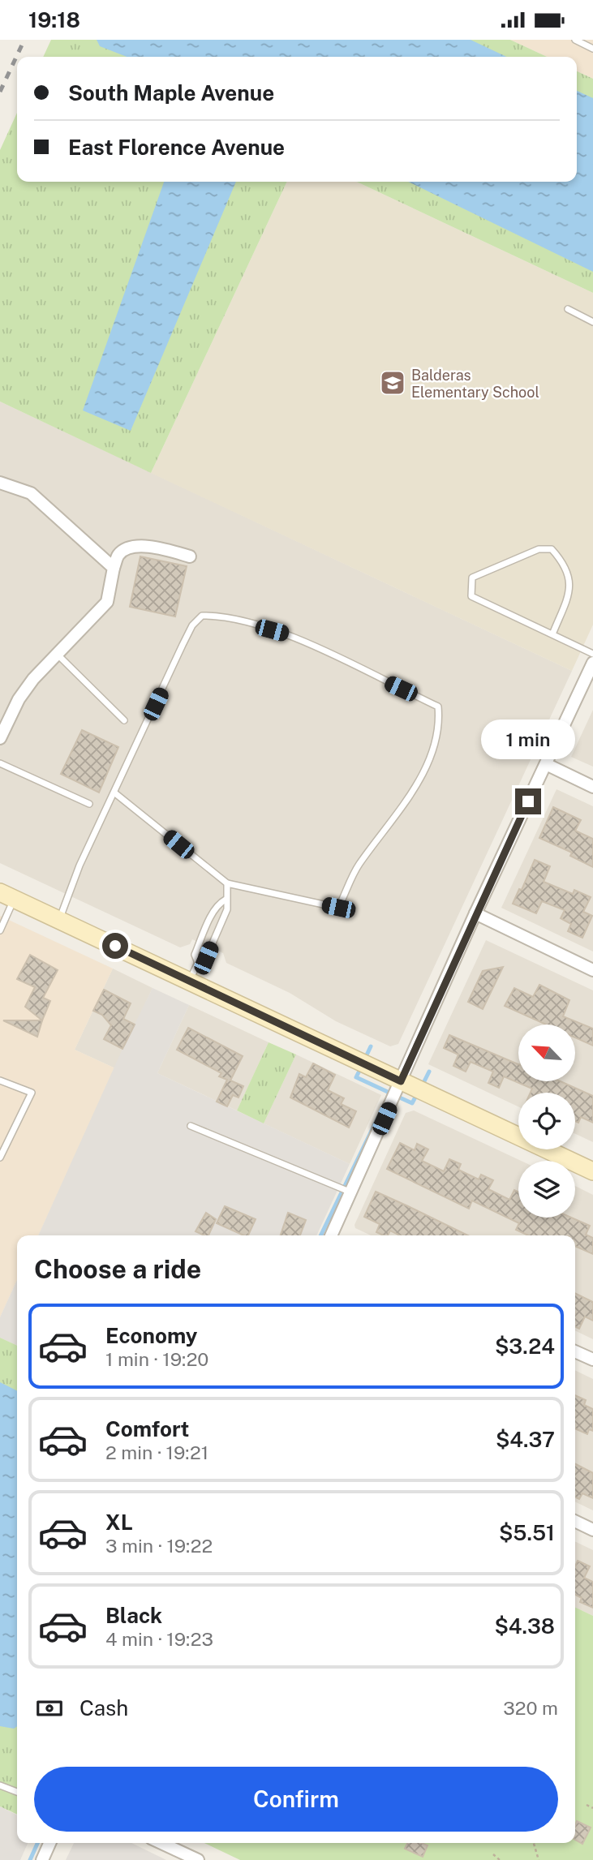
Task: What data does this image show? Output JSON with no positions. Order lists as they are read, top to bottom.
{
  "places": {
    "school or university": ["Balderas Elementary School"]
  },
  "north": "top left",
  "page": {
    "status": "19:18",
    "banner": ["South Maple Avenue", "East Florence Avenue"],
    "bubble": "1 min",
    "heading": "Choose a ride",
    "list": [
      {
        "name": "Economy",
        "note": "1 min · 19:20",
        "value": "$3.24"
      },
      {
        "name": "Comfort",
        "note": "2 min · 19:21",
        "value": "$4.37"
      },
      {
        "name": "XL",
        "note": "3 min · 19:22",
        "value": "$5.51"
      },
      {
        "name": "Black",
        "note": "4 min · 19:23",
        "value": "$4.38"
      }
    ],
    "pay": ["Cash", "320 m"],
    "buttons": "Confirm"
  }
}
